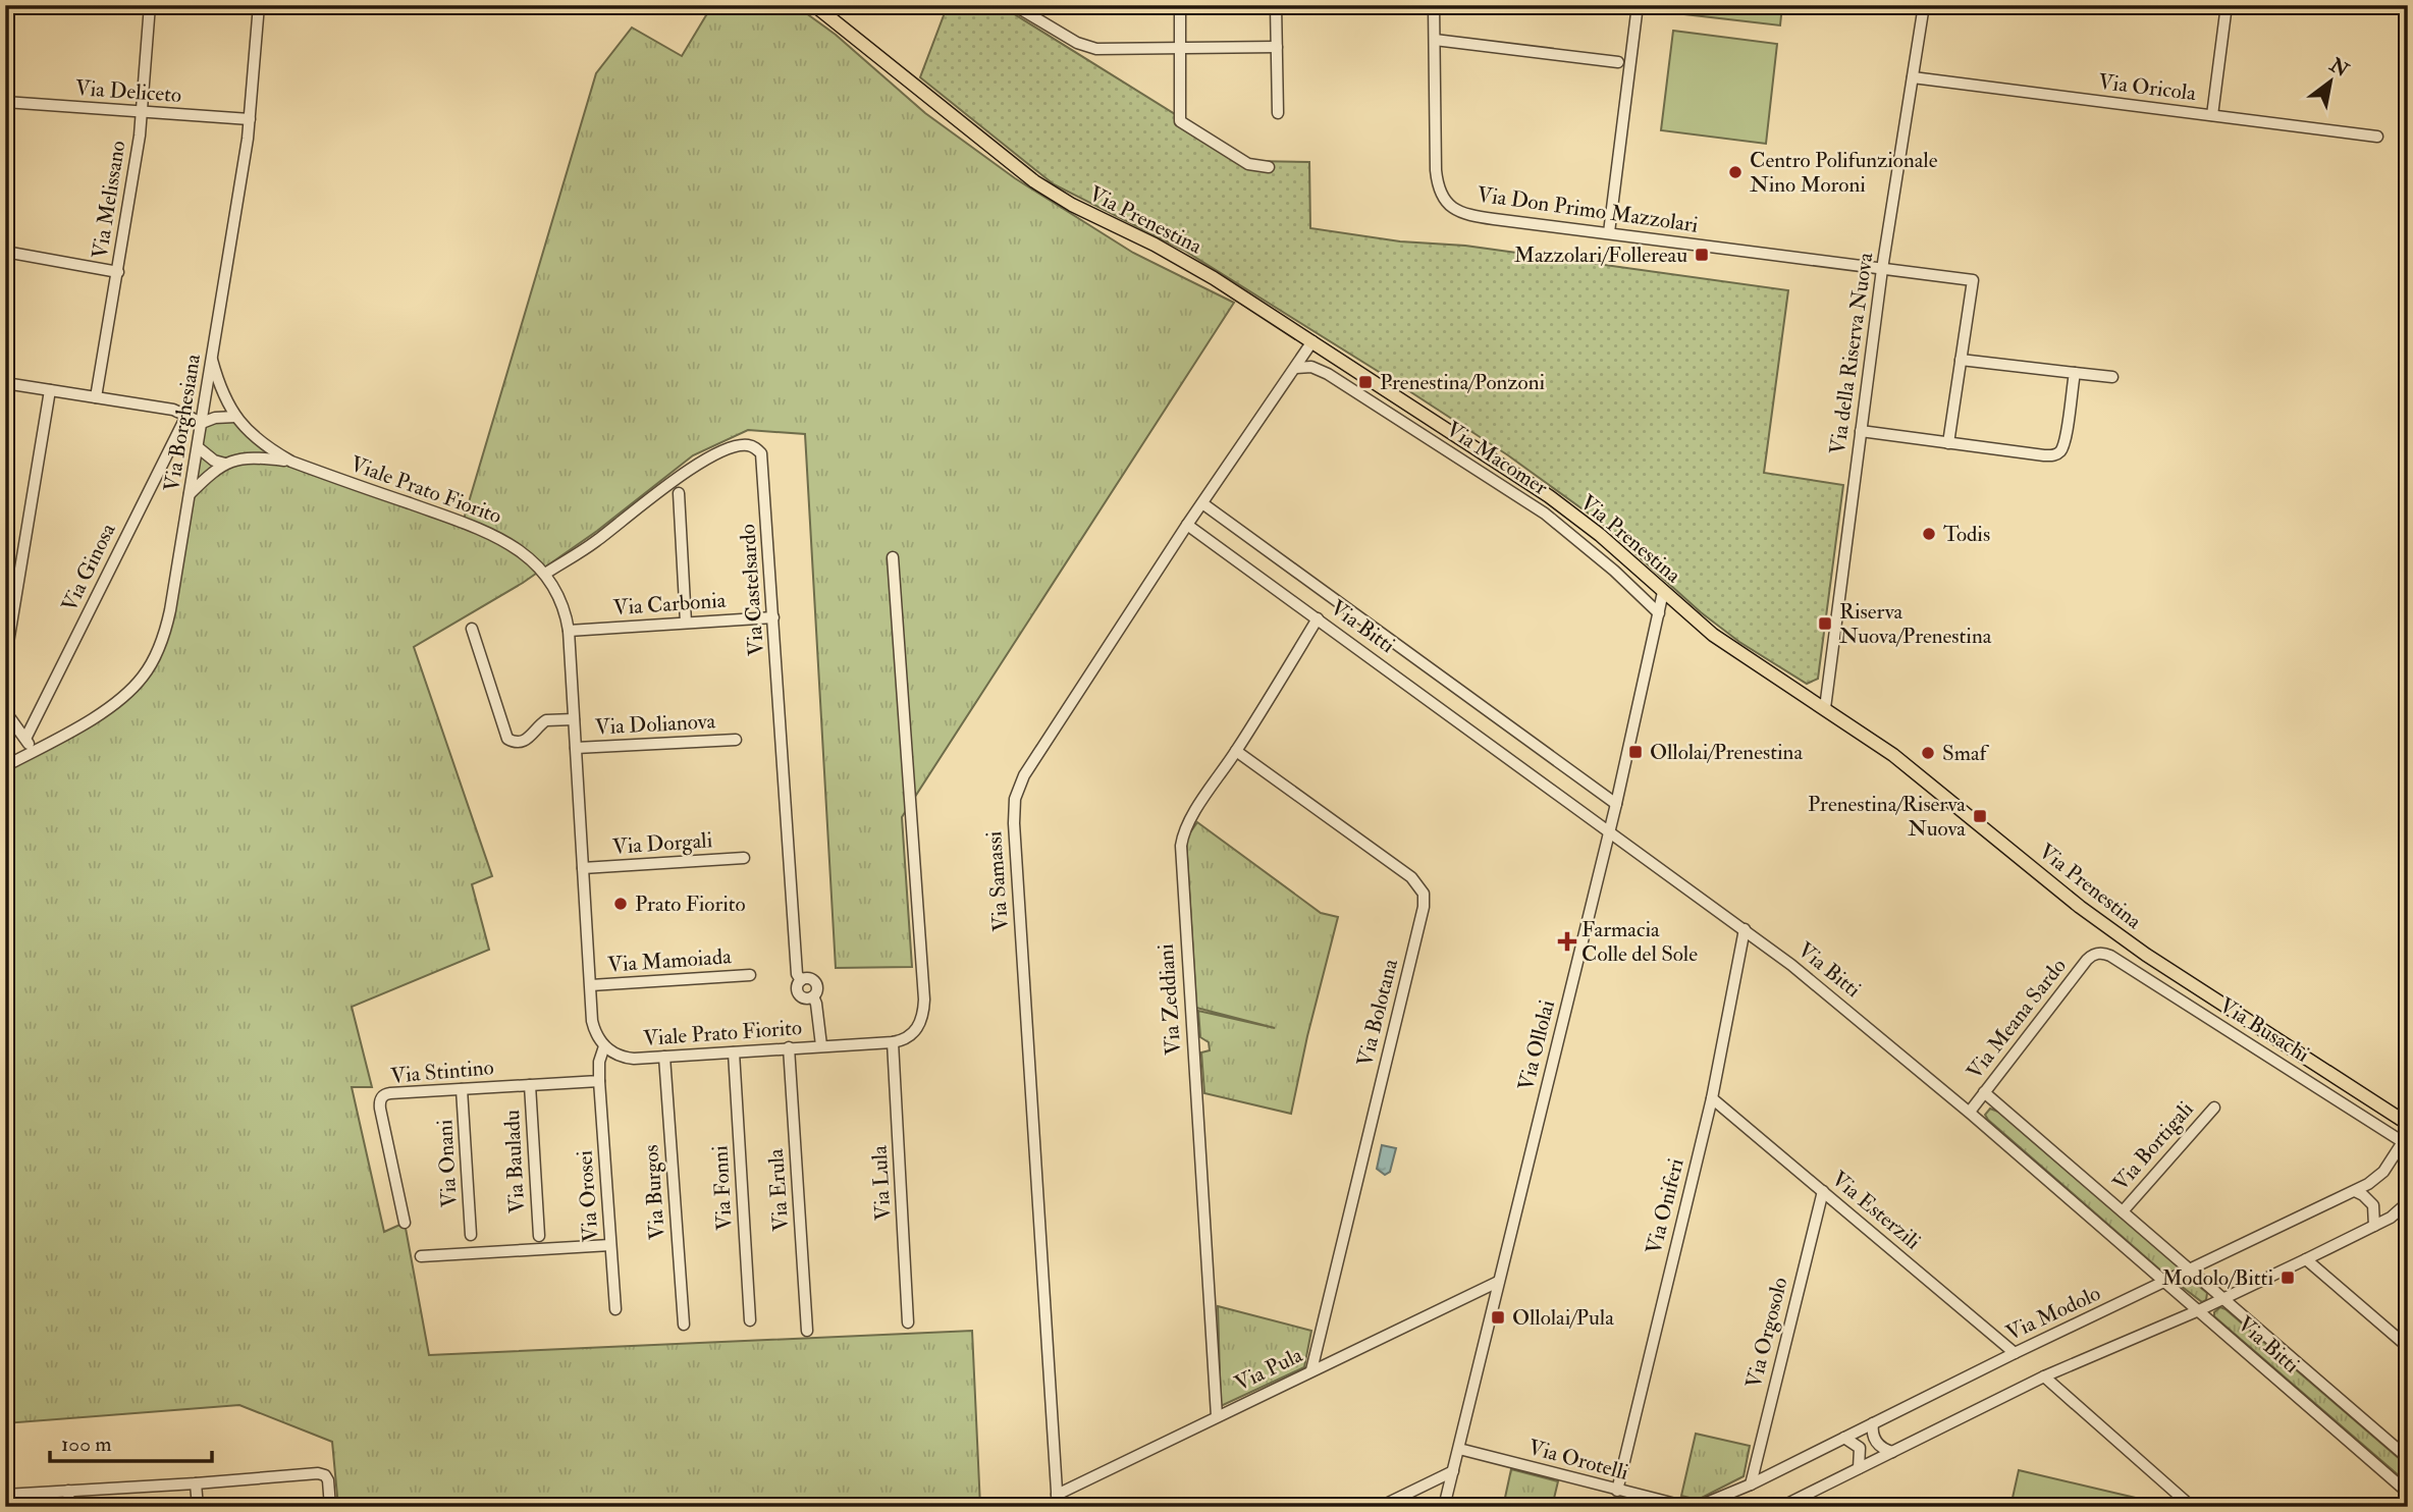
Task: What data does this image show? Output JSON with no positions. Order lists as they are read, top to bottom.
{
  "streets": {
    "main road": ["Via Prenestina"],
    "street": [
      "Via Oricola",
      "Via Deliceto",
      "Via Melissano",
      "Via Don Primo Mazzolari",
      "Via della Riserva Nuova",
      "Via Borghesiana",
      "Via Macomer",
      "Viale Prato Fiorito",
      "Via Ginosa",
      "Via Castelsardo",
      "Via Carbonia",
      "Via Bitti",
      "Via Dolianova",
      "Via Dorgali",
      "Via Samassi",
      "Via Mamoiada",
      "Via Zeddiani",
      "Via Bolotana",
      "Via Meana Sardo",
      "Via Busachi",
      "Via Ollolai",
      "Via Stintino",
      "Via Bortigali",
      "Via Bauladu",
      "Via Onani",
      "Via Lula",
      "Via Fonni",
      "Via Erula",
      "Via Burgos",
      "Via Orosei",
      "Via Oniferi",
      "Via Esterzili",
      "Via Modolo",
      "Via Orgosolo",
      "Via Pula",
      "Via Orotelli"
    ]
  },
  "crossings": [
    ["Via Oricola", "Via della Riserva Nuova"],
    ["Via Deliceto", "Via Melissano"],
    ["Via Deliceto", "Via Borghesiana"],
    ["Via Don Primo Mazzolari", "Via della Riserva Nuova"],
    ["Via Prenestina", "Via della Riserva Nuova"],
    ["Via Prenestina", "Via Samassi"],
    ["Via Prenestina", "Via Ollolai"],
    ["Via Borghesiana", "Viale Prato Fiorito"],
    ["Via Macomer", "Via Samassi"],
    ["Via Macomer", "Via Ollolai"],
    ["Viale Prato Fiorito", "Via Castelsardo"],
    ["Viale Prato Fiorito", "Via Carbonia"],
    ["Viale Prato Fiorito", "Via Dolianova"],
    ["Viale Prato Fiorito", "Via Dorgali"],
    ["Viale Prato Fiorito", "Via Mamoiada"],
    ["Viale Prato Fiorito", "Via Lula"],
    ["Viale Prato Fiorito", "Via Fonni"],
    ["Viale Prato Fiorito", "Via Erula"],
    ["Viale Prato Fiorito", "Via Burgos"],
    ["Via Castelsardo", "Via Carbonia"],
    ["Via Bitti", "Via Samassi"],
    ["Via Bitti", "Via Zeddiani"],
    ["Via Bitti", "Via Meana Sardo"],
    ["Via Bitti", "Via Ollolai"],
    ["Via Bitti", "Via Bortigali"],
    ["Via Bitti", "Via Oniferi"],
    ["Via Bitti", "Via Modolo"],
    ["Via Samassi", "Via Pula"],
    ["Via Zeddiani", "Via Bolotana"],
    ["Via Zeddiani", "Via Pula"],
    ["Via Bolotana", "Via Pula"],
    ["Via Meana Sardo", "Via Busachi"],
    ["Via Busachi", "Via Modolo"],
    ["Via Ollolai", "Via Pula"],
    ["Via Ollolai", "Via Orotelli"],
    ["Via Stintino", "Via Bauladu"],
    ["Via Stintino", "Via Onani"],
    ["Via Stintino", "Via Orosei"],
    ["Via Oniferi", "Via Esterzili"],
    ["Via Oniferi", "Via Orotelli"],
    ["Via Esterzili", "Via Modolo"],
    ["Via Esterzili", "Via Orgosolo"],
    ["Via Modolo", "Via Orgosolo"]
  ],
  "places": {
    "other": [
      "Centro Polifunzionale Nino Moroni",
      "Todis",
      "Smaf",
      "Prato Fiorito"
    ],
    "transit": [
      "Mazzolari/Follereau",
      "Prenestina/Ponzoni",
      "Riserva Nuova/Prenestina",
      "Ollolai/Prenestina",
      "Prenestina/Riserva Nuova",
      "Modolo/Bitti",
      "Ollolai/Pula"
    ],
    "health": ["Farmacia Colle del Sole"]
  },
  "scale_bar": "100 m",
  "north": "top right"
}
